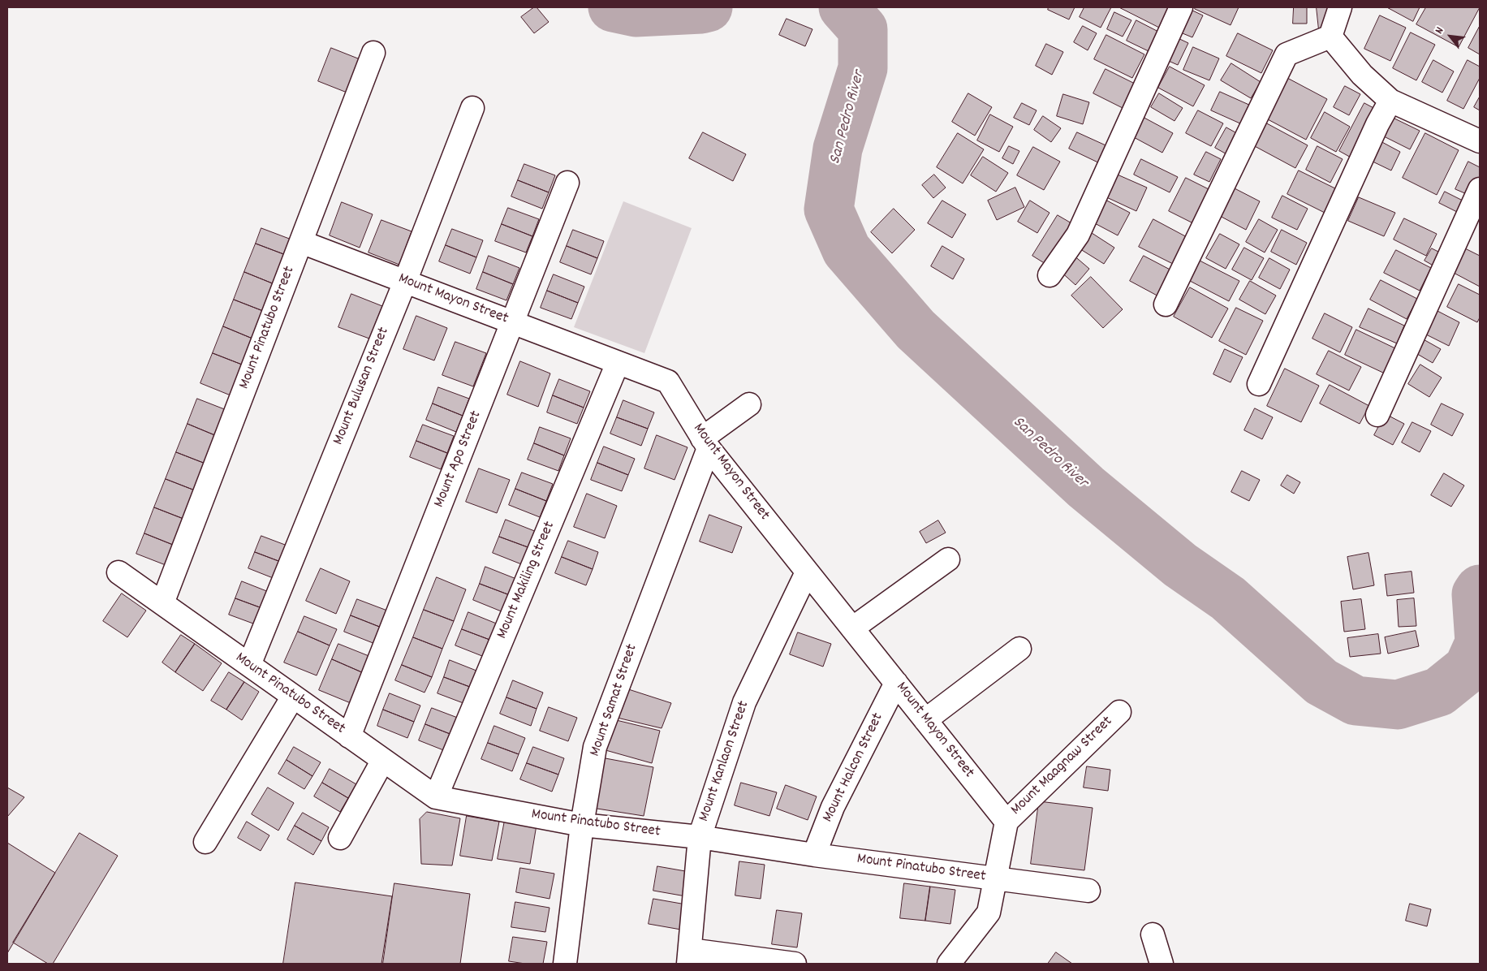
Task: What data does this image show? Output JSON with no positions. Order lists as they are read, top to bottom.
{
  "streets": {
    "street": [
      "Mount Mayon Street",
      "Mount Pinatubo Street",
      "Mount Bulusan Street",
      "Mount Apo Street",
      "Mount Makiling Street",
      "Mount Samat Street",
      "Mount Kanlaon Street",
      "Mount Maagnaw Street",
      "Mount Halcon Street"
    ]
  },
  "crossings": [
    ["Mount Mayon Street", "Mount Pinatubo Street"],
    ["Mount Mayon Street", "Mount Bulusan Street"],
    ["Mount Mayon Street", "Mount Apo Street"],
    ["Mount Mayon Street", "Mount Makiling Street"],
    ["Mount Mayon Street", "Mount Samat Street"],
    ["Mount Mayon Street", "Mount Kanlaon Street"],
    ["Mount Mayon Street", "Mount Maagnaw Street"],
    ["Mount Mayon Street", "Mount Halcon Street"],
    ["Mount Pinatubo Street", "Mount Bulusan Street"],
    ["Mount Pinatubo Street", "Mount Apo Street"],
    ["Mount Pinatubo Street", "Mount Makiling Street"],
    ["Mount Pinatubo Street", "Mount Samat Street"],
    ["Mount Pinatubo Street", "Mount Kanlaon Street"],
    ["Mount Pinatubo Street", "Mount Halcon Street"]
  ],
  "water": ["San Pedro River"],
  "north": "top left"
}
